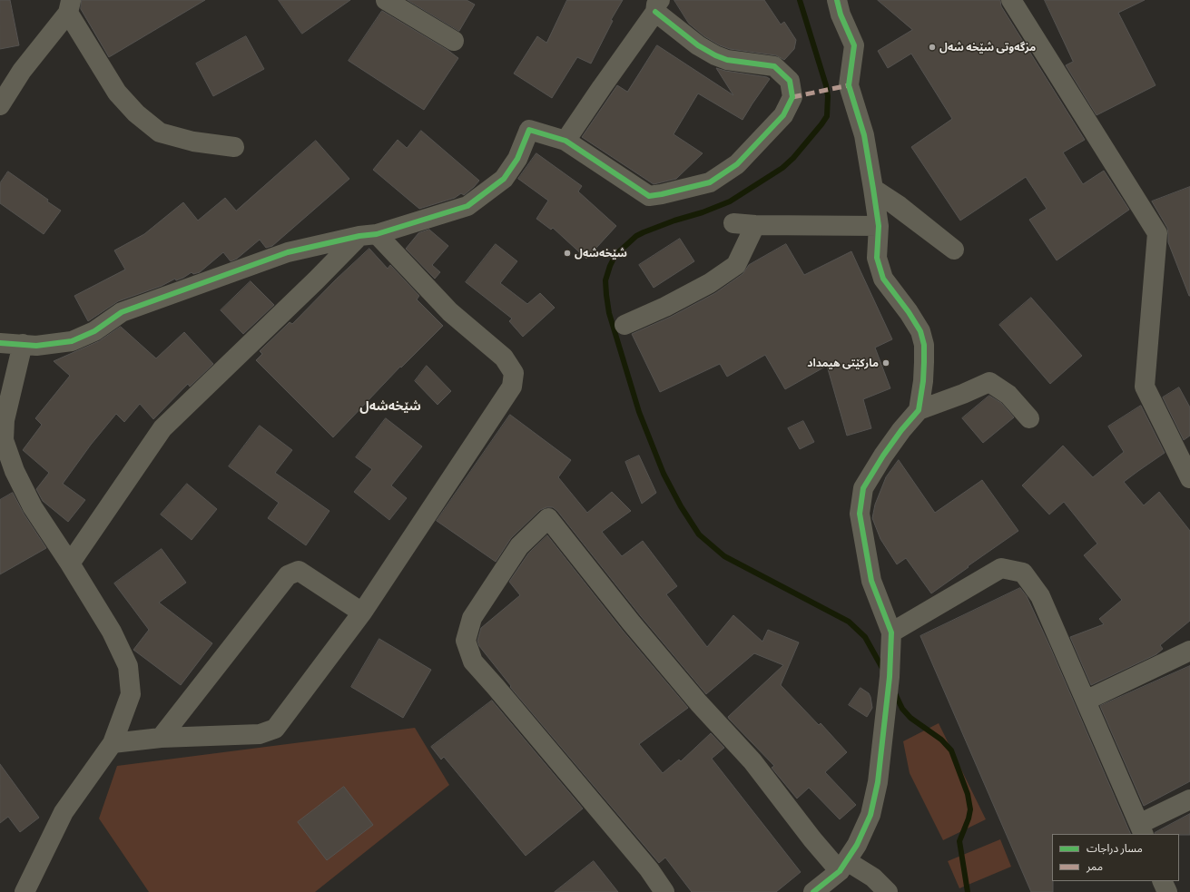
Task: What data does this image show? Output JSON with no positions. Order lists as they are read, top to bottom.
{
  "districts": ["شێخەشەل"],
  "places": ["مزگەوتی شێخە شەل", "شێخه‌شه‌ل", "مارکێتی هیمداد"],
  "legend": ["مسار دراجات", "ممر"]
}
